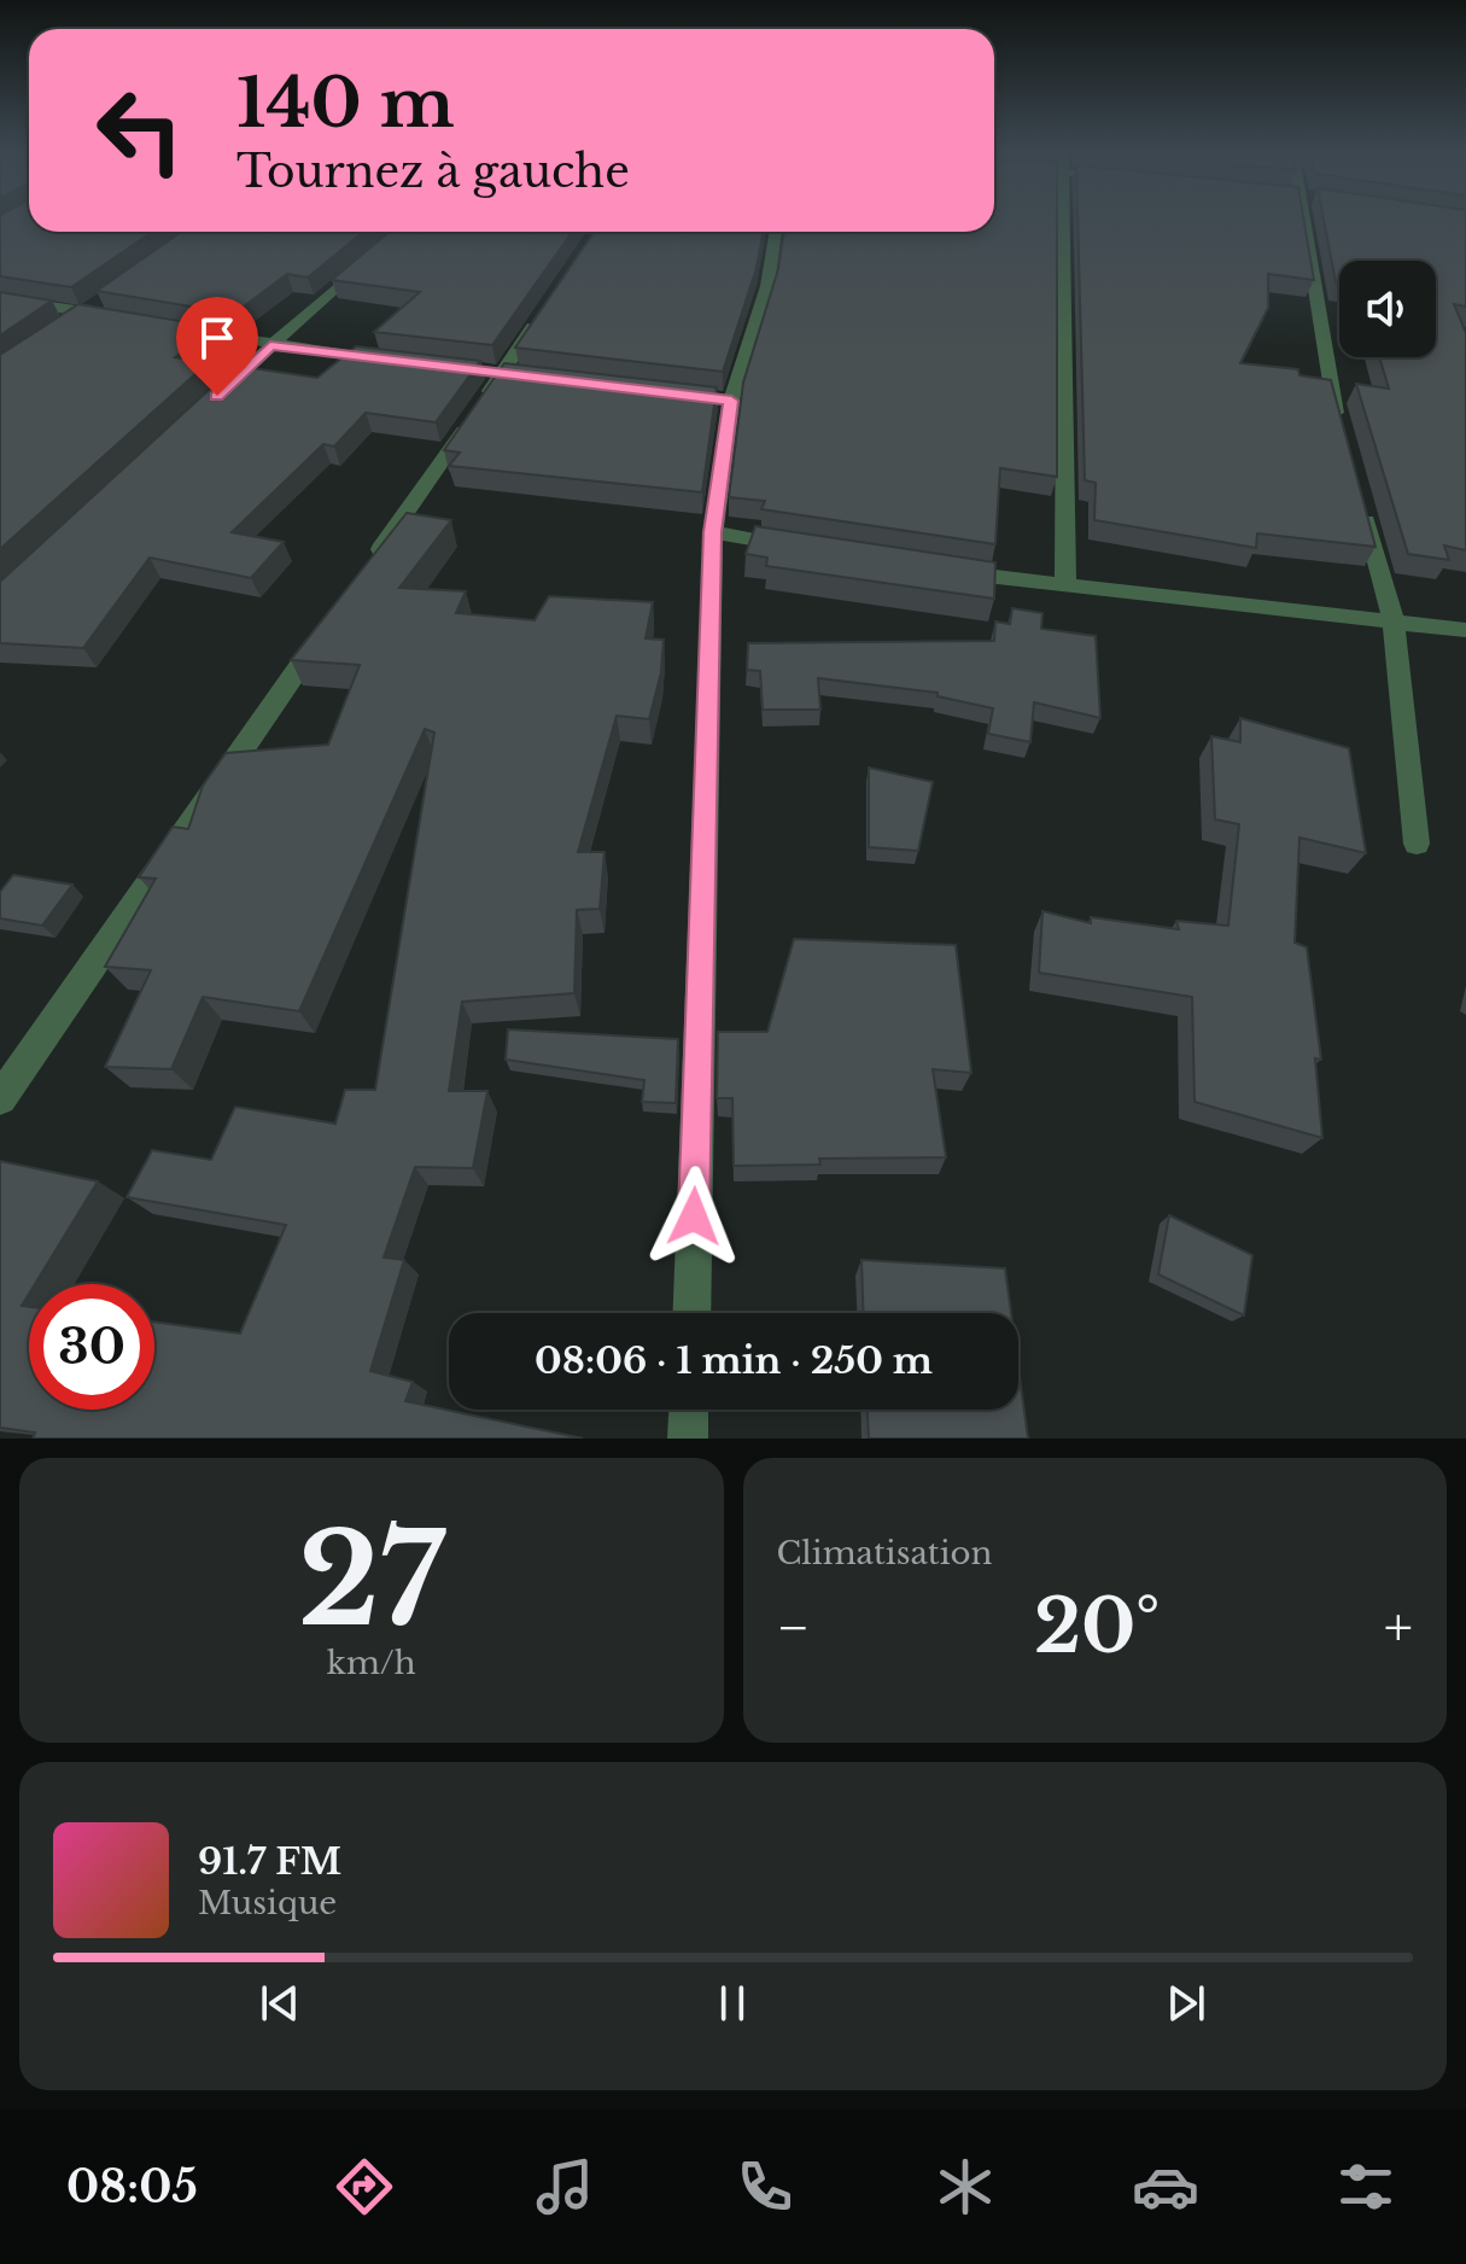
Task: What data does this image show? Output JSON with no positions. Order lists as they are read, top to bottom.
{
  "page": {
    "turn": ["140 m", "Tournez à gauche"],
    "limit": "30",
    "trip": "08:06 · 1 min · 250 m",
    "tile": [
      ["27", "km/h"],
      "Climatisation"
    ],
    "heat": ["−", "20°", "+"],
    "song": ["91.7 FM", "Musique"],
    "tabs": "08:05"
  }
}
